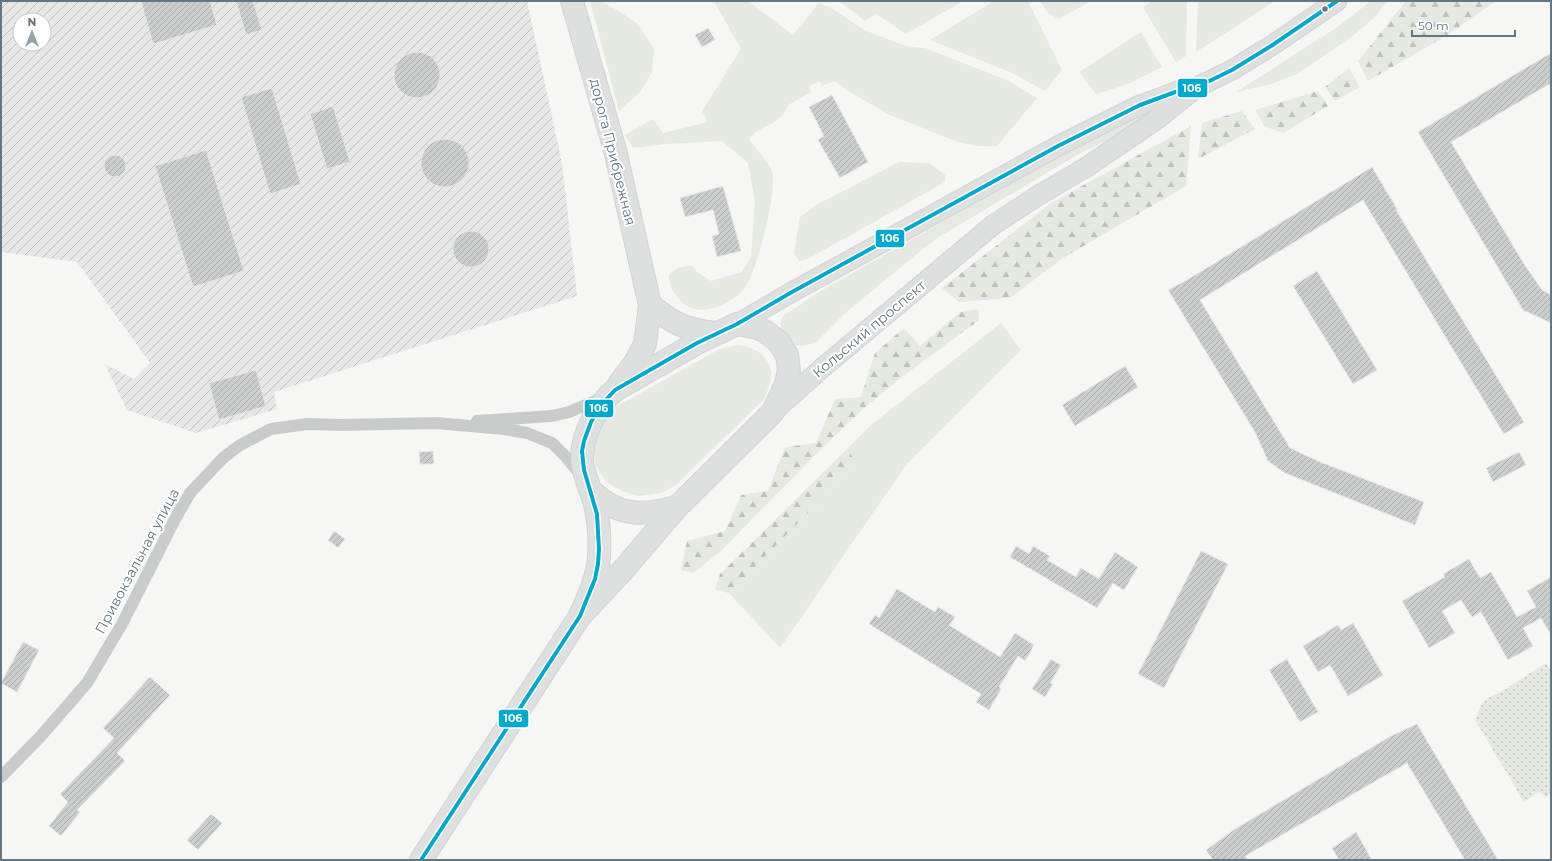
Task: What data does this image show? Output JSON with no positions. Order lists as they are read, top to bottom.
{
  "streets": {
    "highway": ["дорога Прибрежная", "Кольский проспект"],
    "street": ["Привокзальная улица"]
  },
  "lines": ["transit line 106"],
  "scale_bar": "50 m",
  "north": "top"
}
